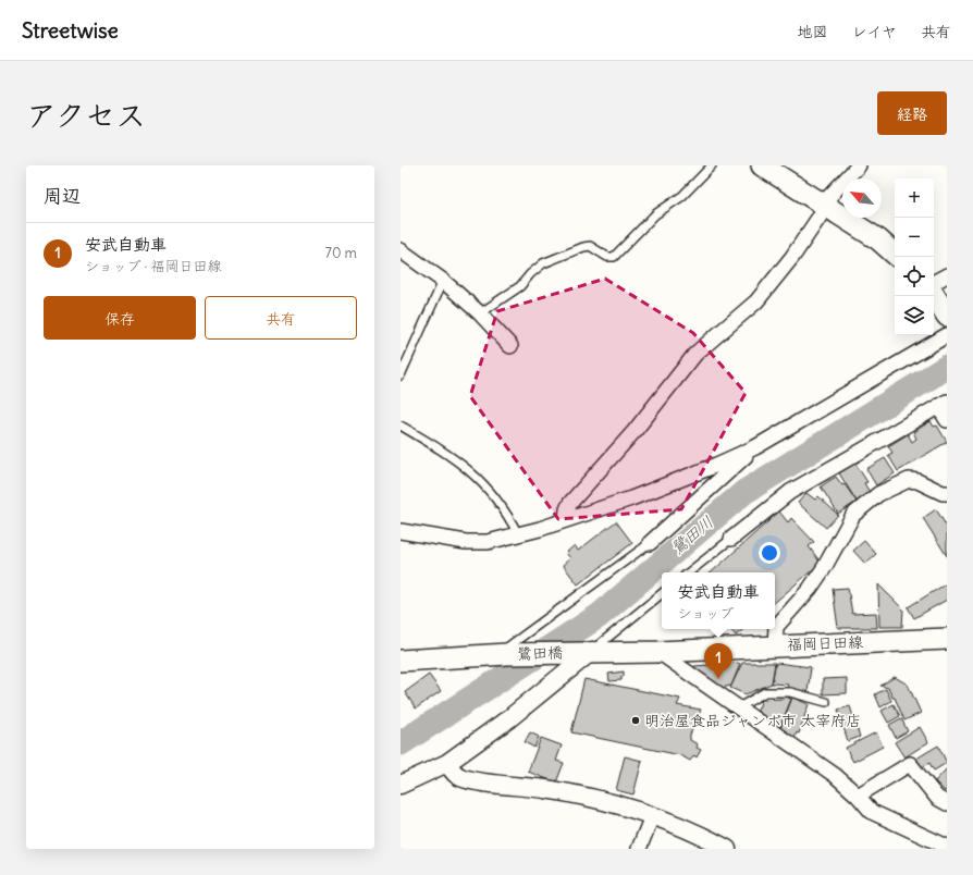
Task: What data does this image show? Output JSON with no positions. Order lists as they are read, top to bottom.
{
  "streets": {
    "main road": ["福岡日田線", "鷺田橋"]
  },
  "crossings": [
    ["福岡日田線", "鷺田橋"]
  ],
  "water": ["鷺田川"],
  "places": ["明治屋食品ジャンボ市 太宰府店"],
  "north": "top left",
  "page": {
    "header": "Streetwise",
    "nav": ["地図", "レイヤ", "共有"],
    "title": "アクセス",
    "buttons": [
      "経路",
      ["保存", "共有"]
    ],
    "heading": "周辺",
    "map_buttons": ["+", "−"],
    "list": [
      {
        "mark": "1",
        "name": "安武自動車",
        "note": "ショップ · 福岡日田線",
        "value": "70 m"
      }
    ],
    "popup": ["安武自動車", "ショップ"],
    "pins": "1"
  }
}
